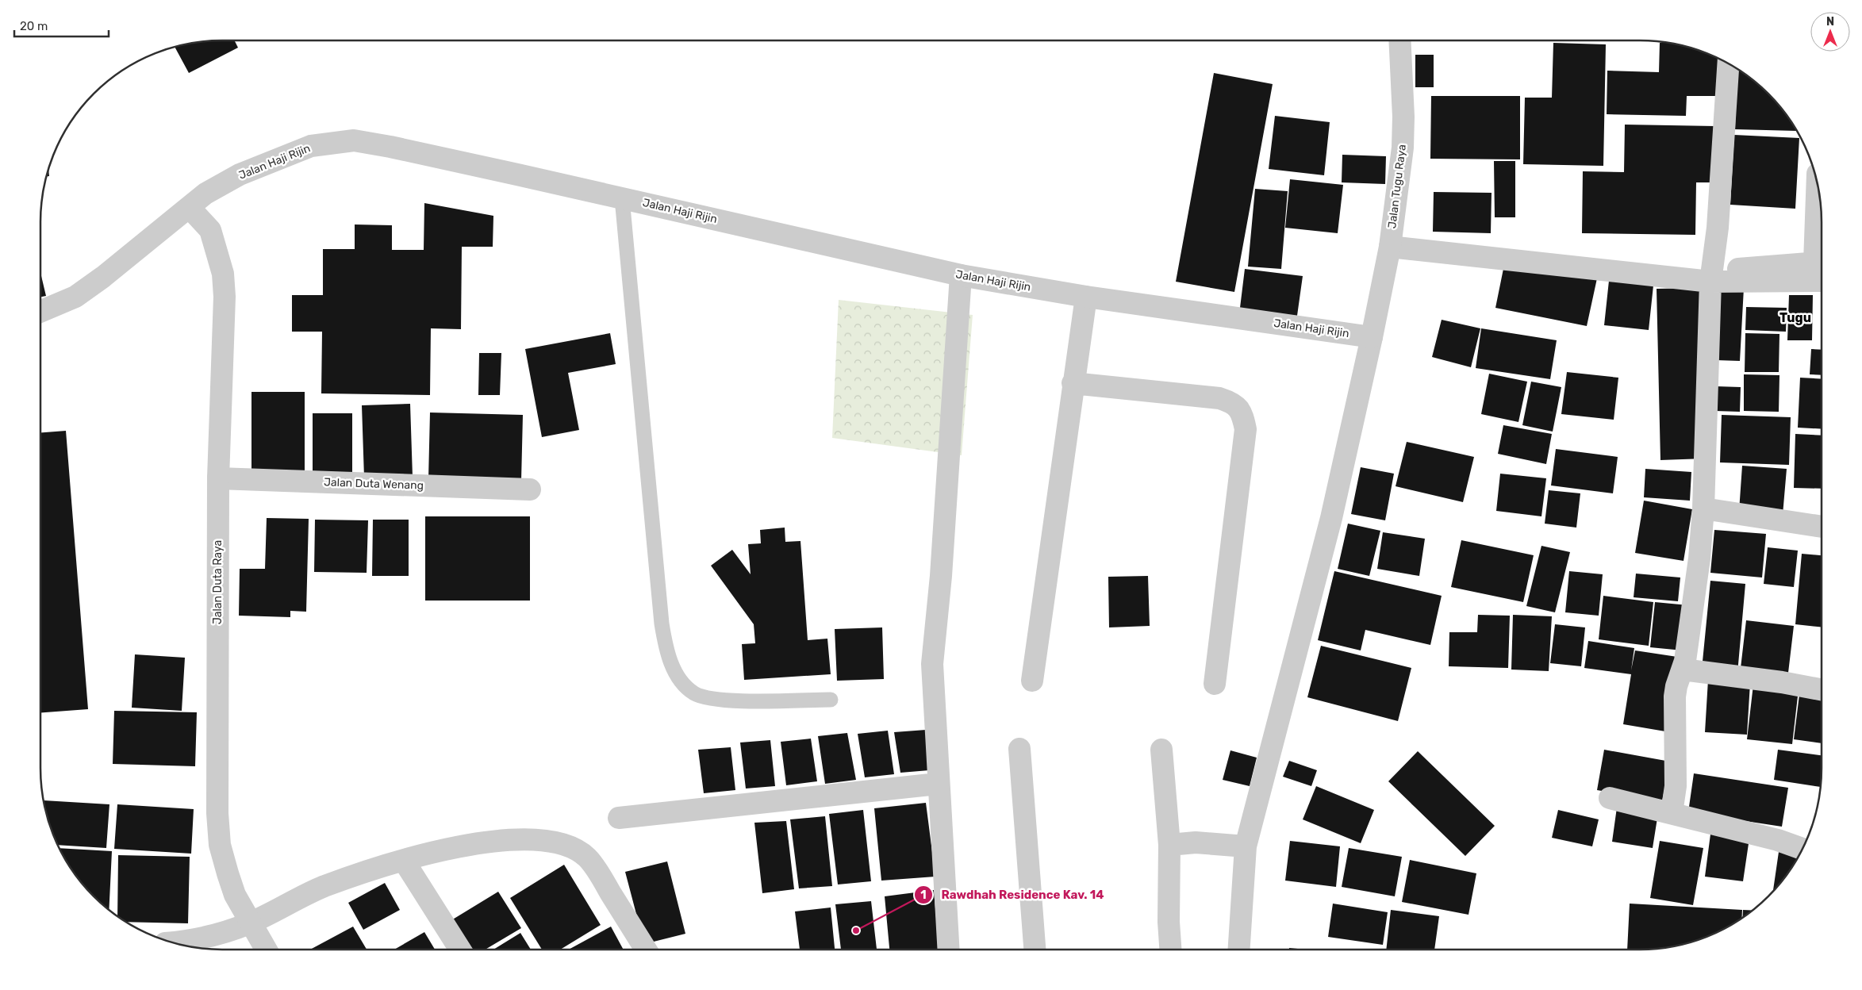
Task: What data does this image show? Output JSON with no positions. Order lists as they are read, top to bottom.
{
  "streets": {
    "street": [
      "Jalan Haji Rijin",
      "Jalan Tugu Raya",
      "Jalan Duta Wenang",
      "Jalan Duta Raya"
    ]
  },
  "crossings": [
    ["Jalan Haji Rijin", "Jalan Tugu Raya"],
    ["Jalan Haji Rijin", "Jalan Duta Raya"],
    ["Jalan Duta Wenang", "Jalan Duta Raya"]
  ],
  "districts": ["Tugu"],
  "places": ["Rawdhah Residence Kav. 14"],
  "scale_bar": "20 m",
  "north": "top"
}
